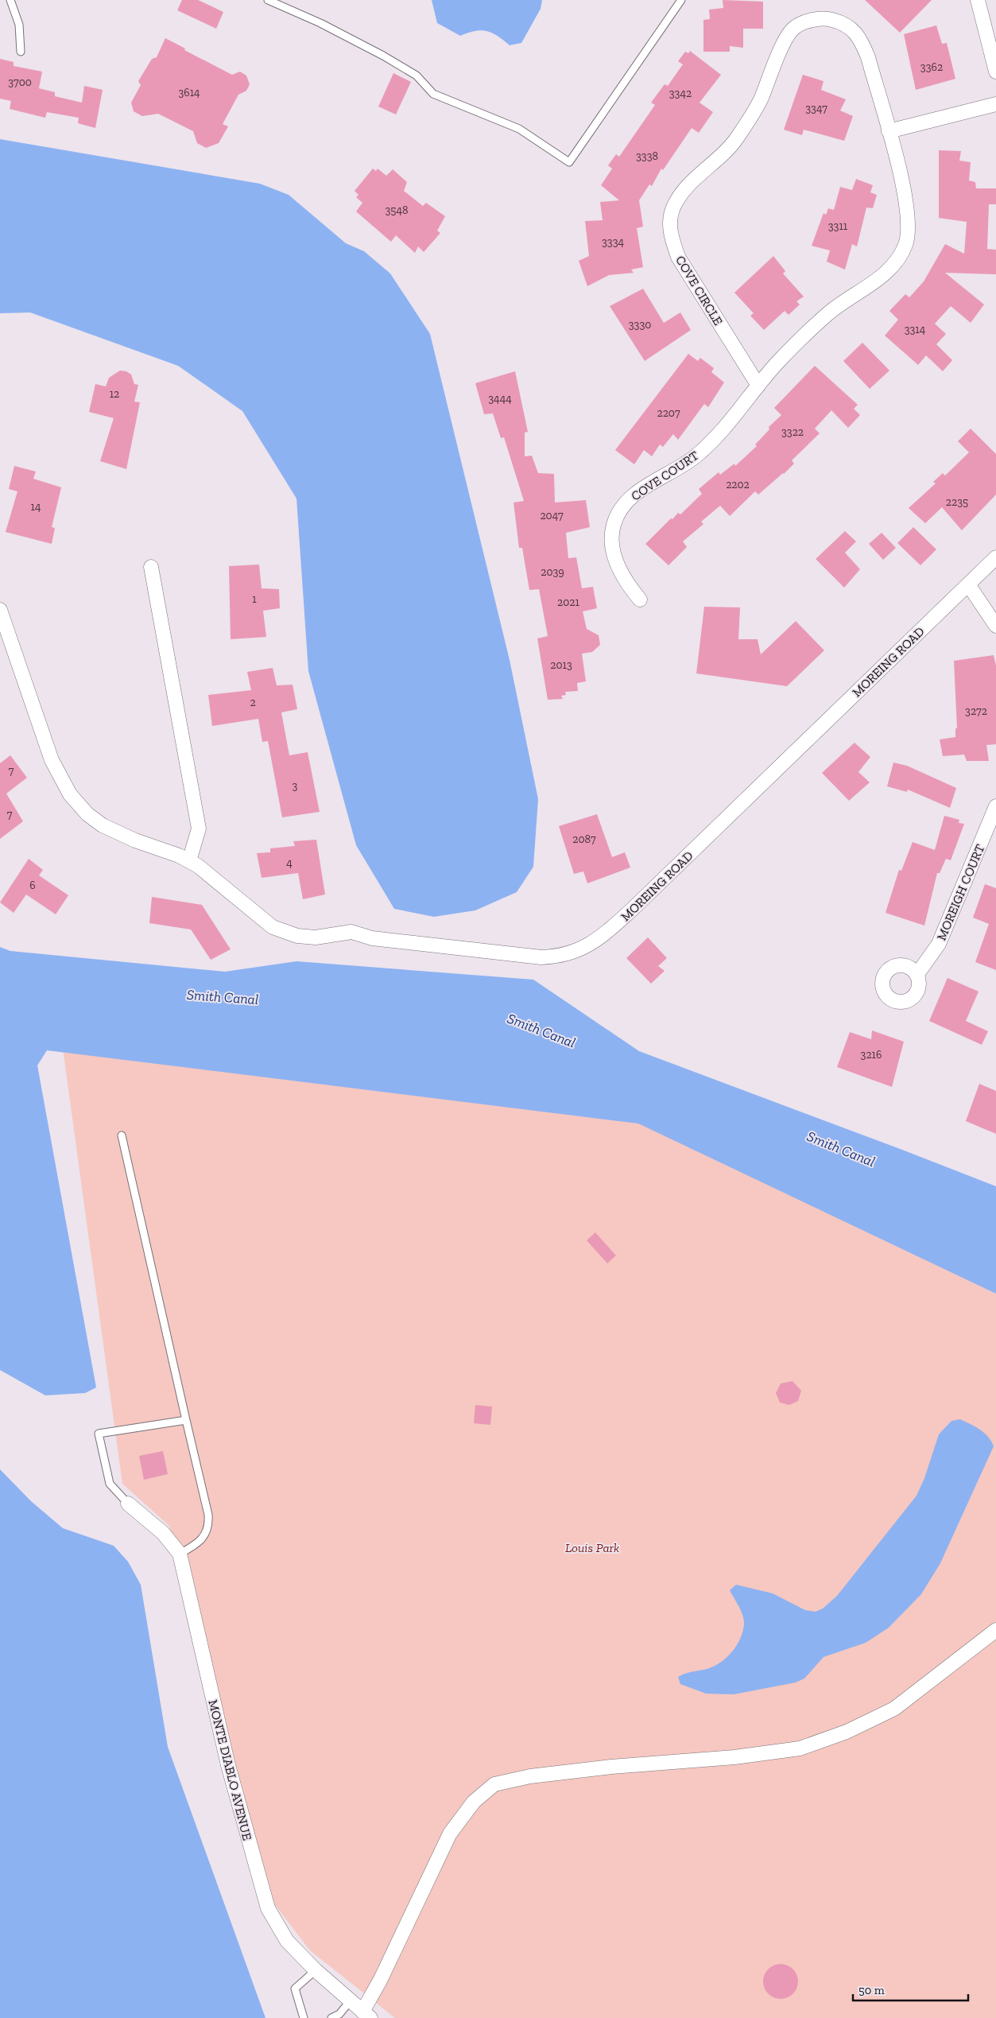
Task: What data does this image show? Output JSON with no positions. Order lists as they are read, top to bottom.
{
  "streets": {
    "street": [
      "COVE CIRCLE",
      "COVE COURT",
      "MOREING ROAD",
      "MOREIGH COURT",
      "MONTE DIABLO AVENUE"
    ]
  },
  "crossings": [
    ["COVE CIRCLE", "COVE COURT"]
  ],
  "water": ["Smith Canal"],
  "parks": ["Louis Park"],
  "house_numbers": [
    "3362",
    "3700",
    "3614",
    "3342",
    "3347",
    "3338",
    "3548",
    "3311",
    "3334",
    "3330",
    "3314",
    "12",
    "3444",
    "2207",
    "3322",
    "2202",
    "2235",
    "14",
    "2047",
    "2039",
    "1",
    "2021",
    "2013",
    "2",
    "3272",
    "7",
    "3",
    "7",
    "2087",
    "4",
    "6",
    "3216"
  ],
  "scale_bar": "50 m"
}
